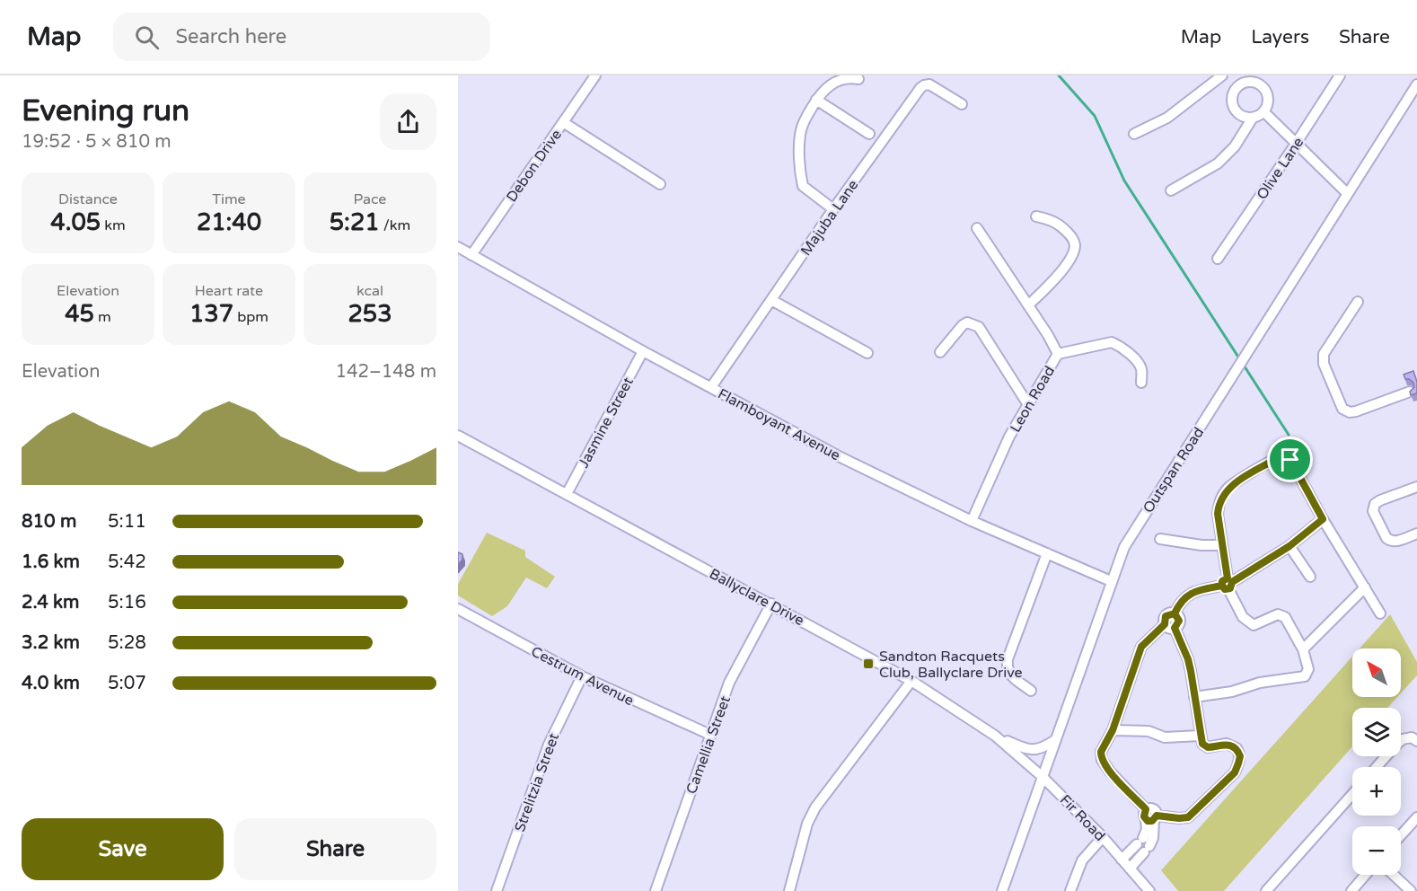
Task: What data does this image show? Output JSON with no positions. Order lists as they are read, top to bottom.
{
  "streets": {
    "street": [
      "Debon Drive",
      "Olive Lane",
      "Majuba Lane",
      "Leon Road",
      "Jasmine Street",
      "Flamboyant Avenue",
      "Outspan Road",
      "Ballyclare Drive",
      "Cestrum Avenue",
      "Camellia Street",
      "Strelitzia Street",
      "Fir Road"
    ]
  },
  "crossings": [
    ["Debon Drive", "Flamboyant Avenue"],
    ["Majuba Lane", "Flamboyant Avenue"],
    ["Leon Road", "Flamboyant Avenue"],
    ["Jasmine Street", "Flamboyant Avenue"],
    ["Jasmine Street", "Ballyclare Drive"],
    ["Flamboyant Avenue", "Outspan Road"],
    ["Outspan Road", "Ballyclare Drive"],
    ["Outspan Road", "Fir Road"],
    ["Ballyclare Drive", "Camellia Street"],
    ["Ballyclare Drive", "Fir Road"],
    ["Cestrum Avenue", "Camellia Street"],
    ["Cestrum Avenue", "Strelitzia Street"]
  ],
  "places": {
    "transit": ["Sandton Racquets Club, Ballyclare Drive"]
  },
  "north": "top left",
  "page": {
    "header": "Map",
    "search": "Search here",
    "nav": ["Map", "Layers", "Share"],
    "heading": ["Evening run", "19:52 · 5 × 810 m"],
    "stats": [
      ["Distance", "4.05 km"],
      ["Time", "21:40"],
      ["Pace", "5:21 /km"],
      ["Elevation", "45 m"],
      ["Heart rate", "137 bpm"],
      ["kcal", "253"]
    ],
    "chart": ["Elevation", "142–148 m"],
    "list": [
      {
        "name": "810 m",
        "note": "5:11"
      },
      {
        "name": "1.6 km",
        "note": "5:42"
      },
      {
        "name": "2.4 km",
        "note": "5:16"
      },
      {
        "name": "3.2 km",
        "note": "5:28"
      },
      {
        "name": "4.0 km",
        "note": "5:07"
      }
    ],
    "map_buttons": ["+", "−"],
    "buttons": ["Save", "Share"]
  }
}
